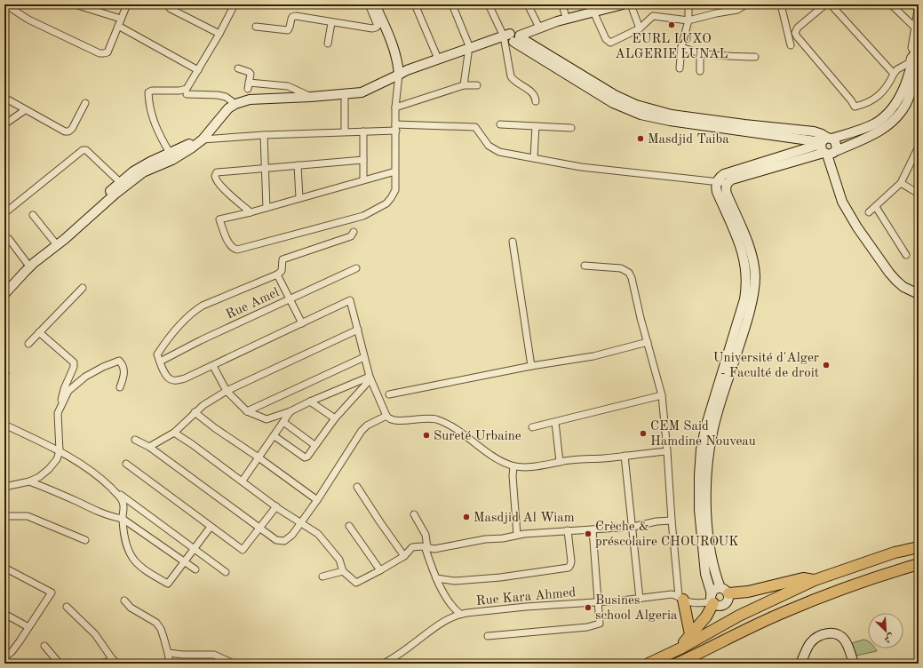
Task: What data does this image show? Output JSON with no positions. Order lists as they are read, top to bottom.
{
  "streets": {
    "street": ["Rue Amel", "Rue Kara Ahmed"]
  },
  "places": [
    "EURL LUXO ALGERIE LUNAL",
    "Masdjid Taiba",
    "Université d'Alger - Faculté de droit",
    "CEM Said Hamdine Nouveau",
    "Sureté Urbaine",
    "Masdjid Al Wiam",
    "Crèche & préscolaire CHOUROUK",
    "Busines school Algeria"
  ],
  "north": "bottom right"
}
